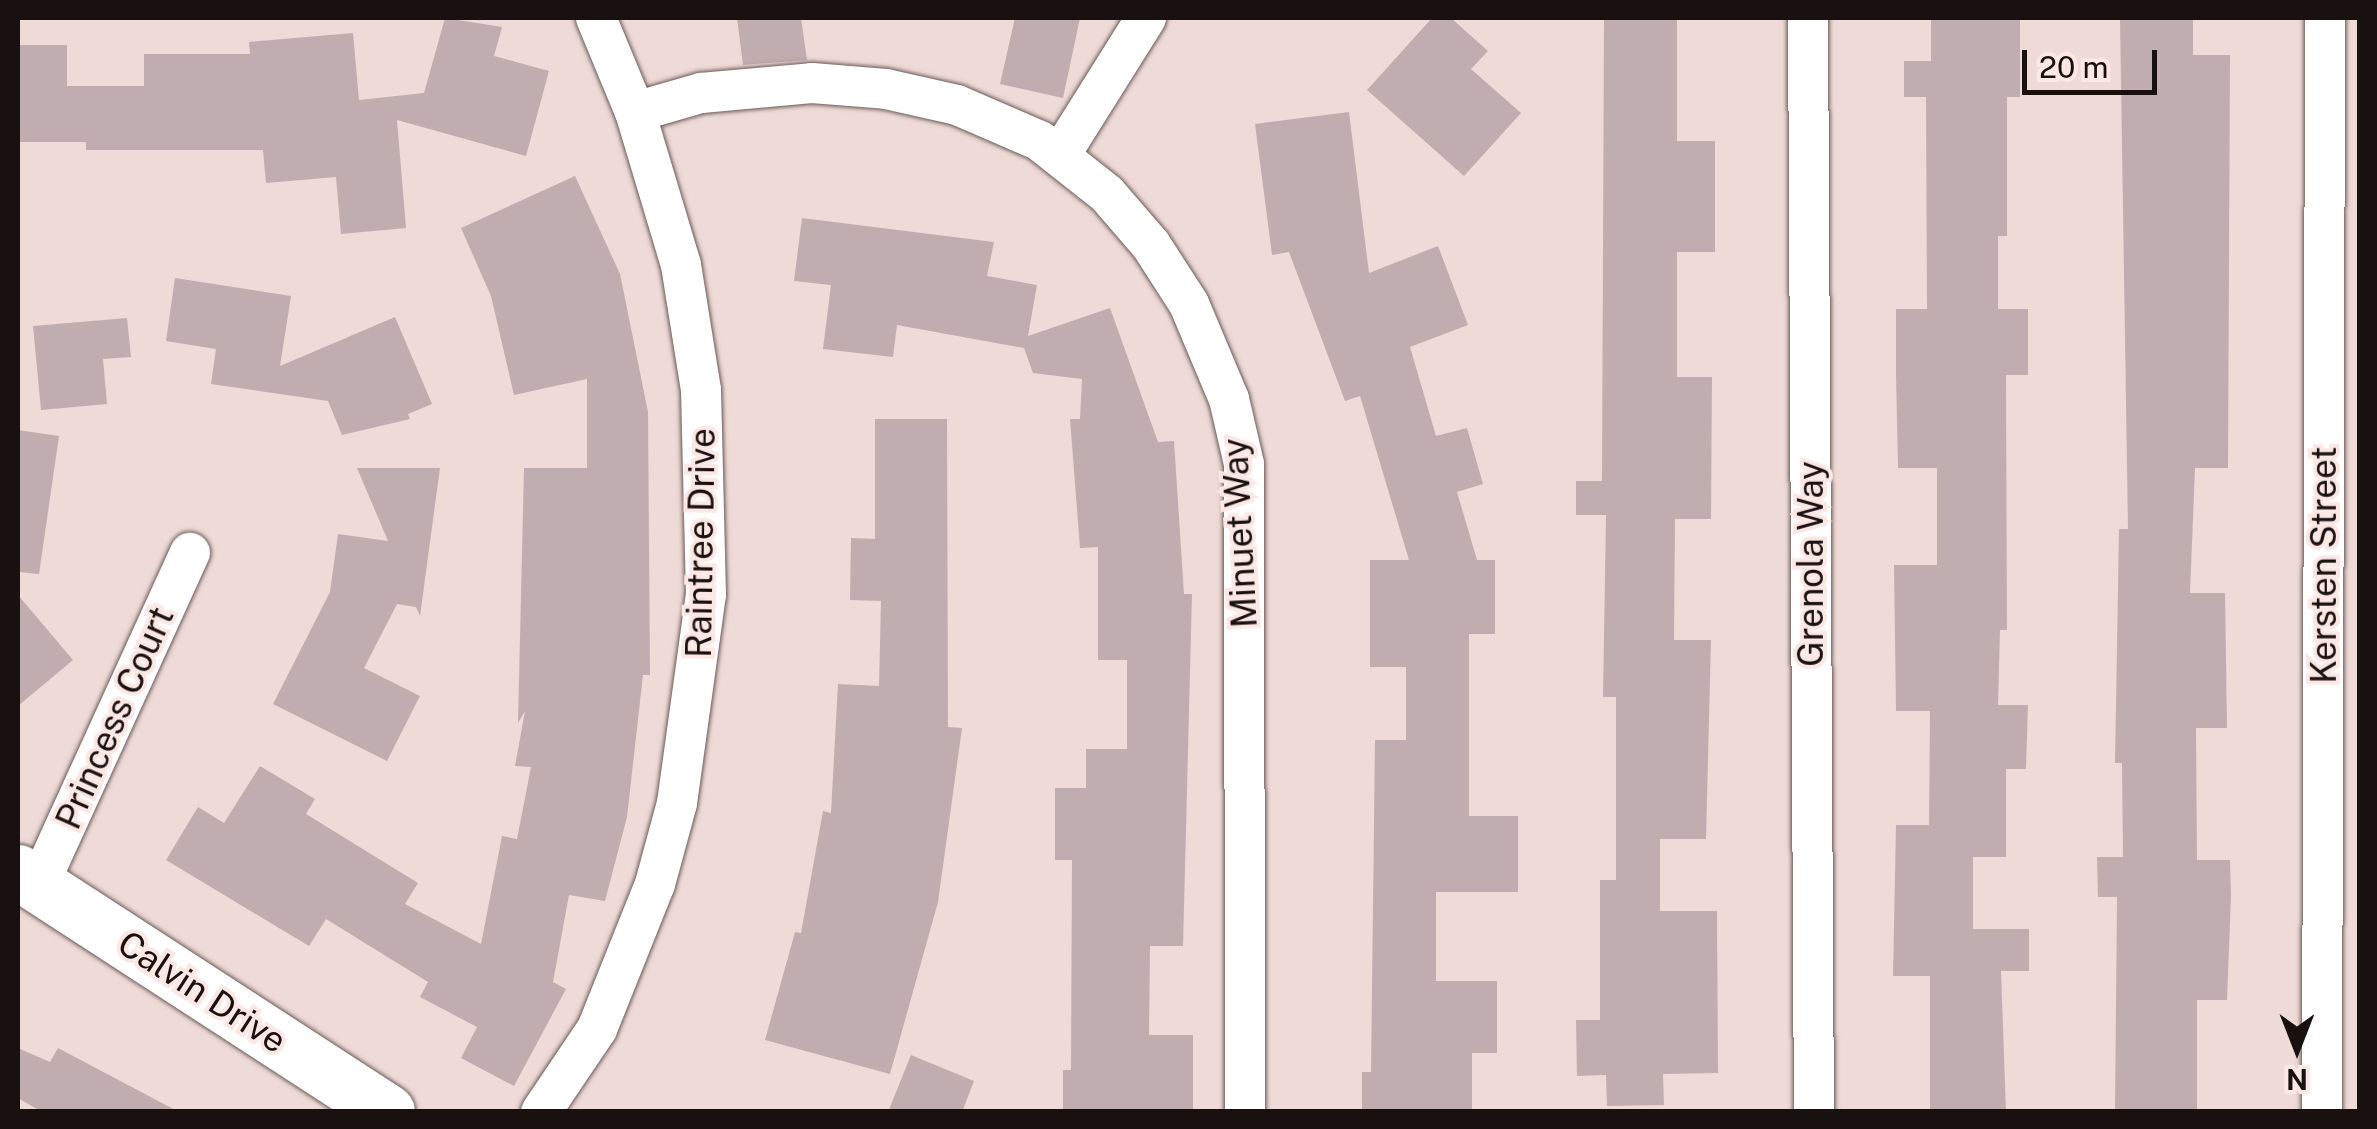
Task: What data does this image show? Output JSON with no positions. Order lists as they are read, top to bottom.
{
  "streets": {
    "street": [
      "Minuet Way",
      "Raintree Drive",
      "Grenola Way",
      "Kersten Street",
      "Princess Court",
      "Calvin Drive"
    ]
  },
  "crossings": [
    ["Minuet Way", "Raintree Drive"],
    ["Princess Court", "Calvin Drive"]
  ],
  "scale_bar": "20 m",
  "north": "bottom"
}
